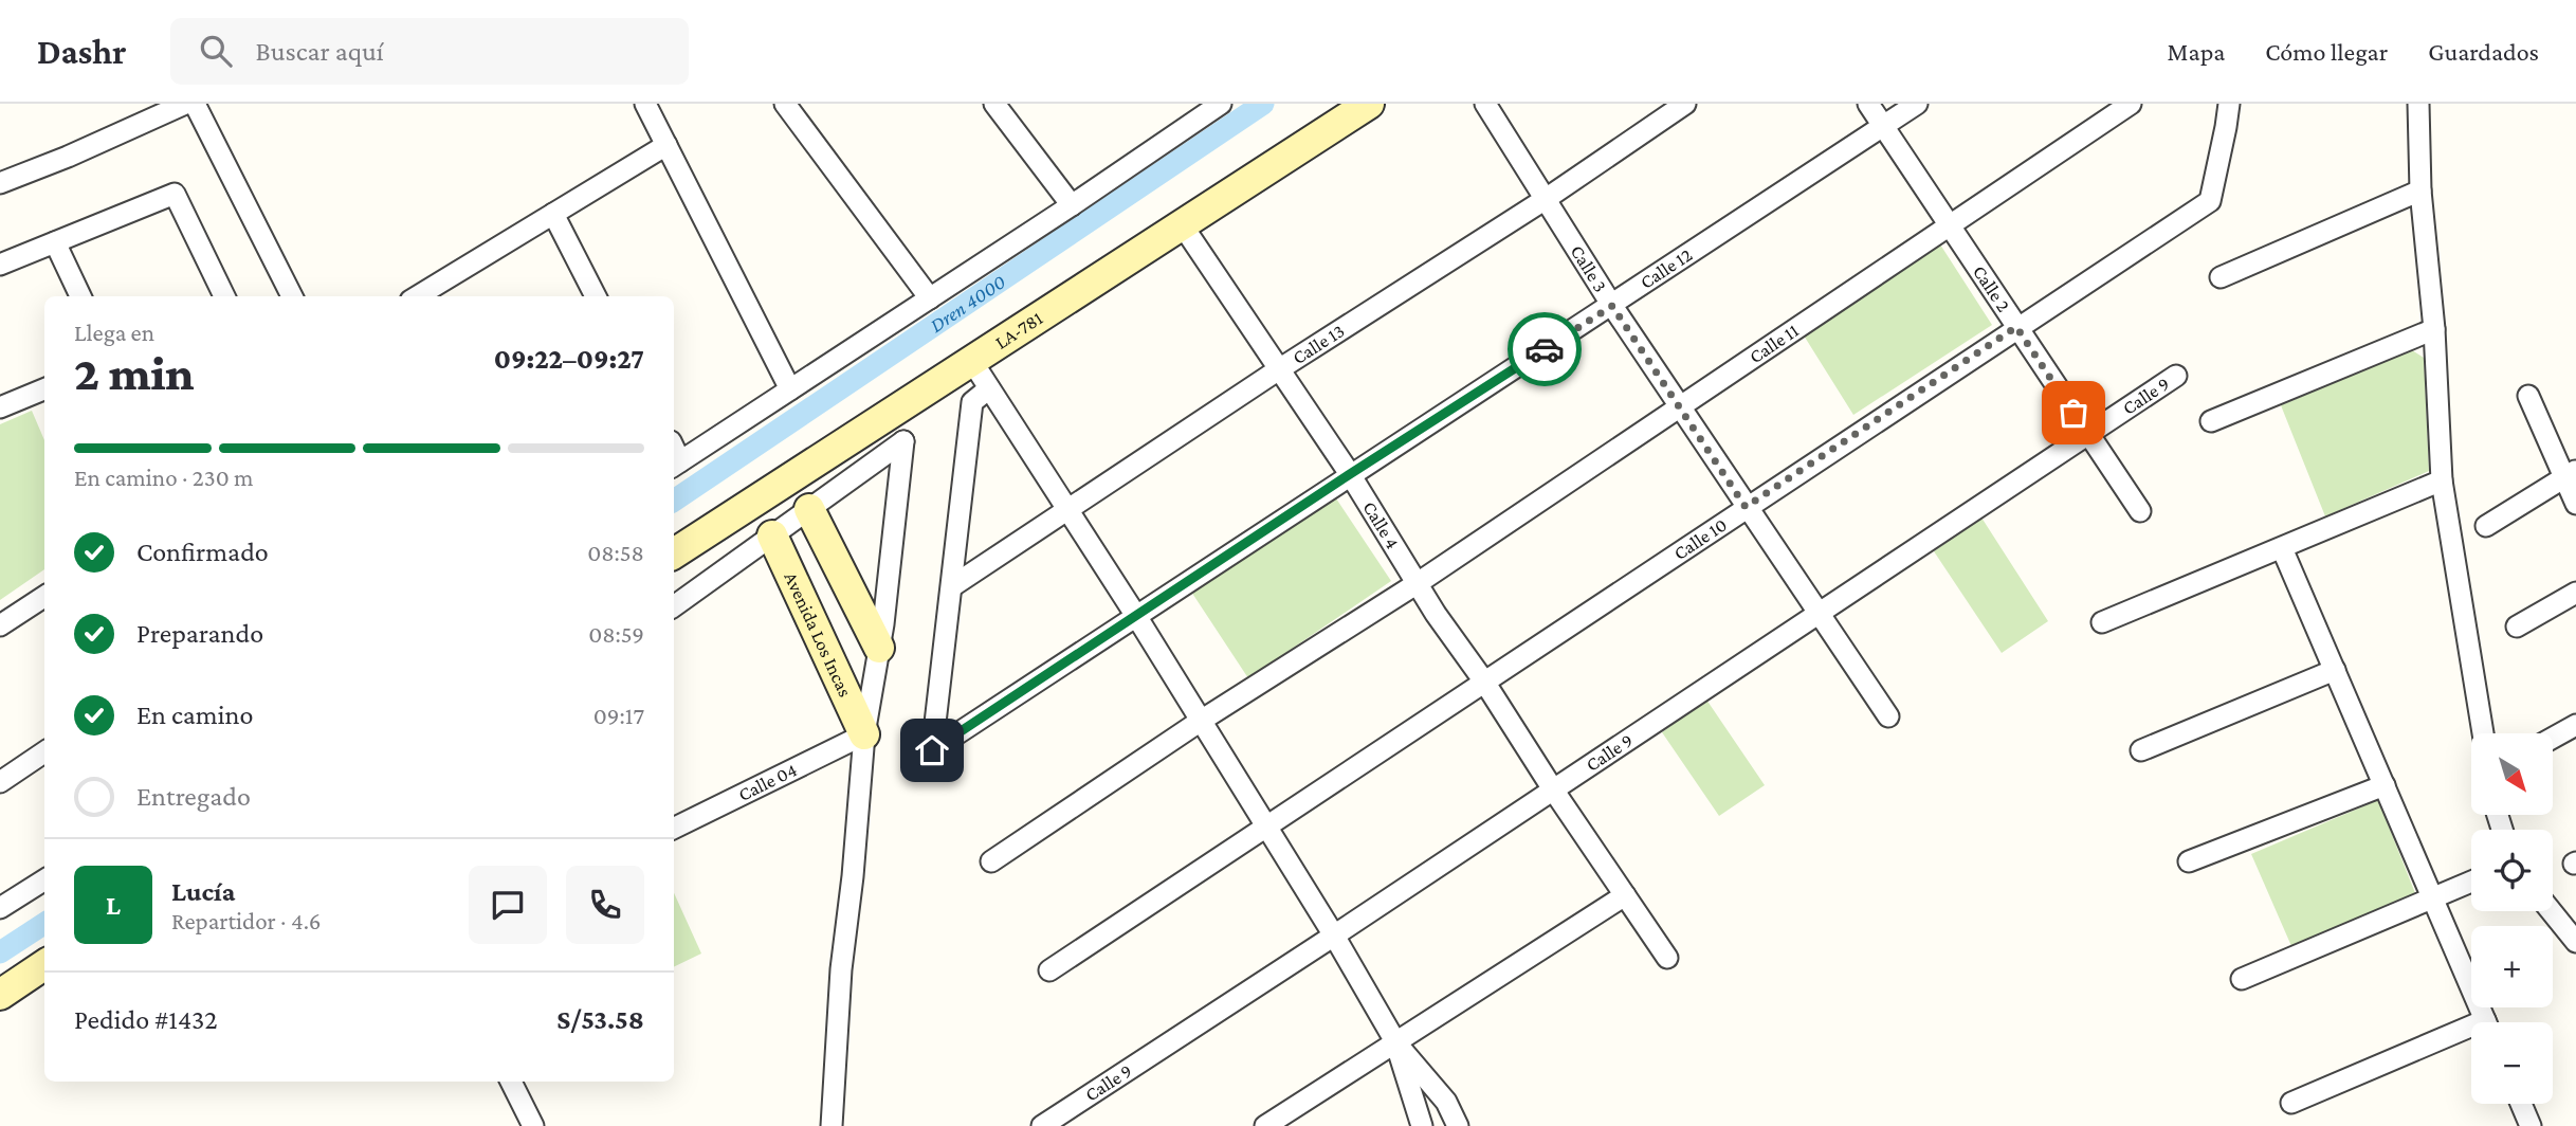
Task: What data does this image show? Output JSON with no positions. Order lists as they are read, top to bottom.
{
  "streets": {
    "street": [
      "Calle 3",
      "Calle 12",
      "Calle 2",
      "LA-781",
      "Calle 13",
      "Calle 11",
      "Calle 9",
      "Calle 4",
      "Calle 10",
      "Avenida Los Incas",
      "Calle 04"
    ]
  },
  "crossings": [
    ["Calle 3", "Calle 12"],
    ["Calle 3", "Calle 13"],
    ["Calle 3", "Calle 11"],
    ["Calle 3", "Calle 9"],
    ["Calle 3", "Calle 10"],
    ["Calle 12", "Calle 2"],
    ["Calle 12", "Calle 13"],
    ["Calle 12", "Calle 4"],
    ["Calle 2", "Calle 11"],
    ["Calle 2", "Calle 9"],
    ["Calle 2", "Calle 10"],
    ["LA-781", "Calle 4"],
    ["Calle 13", "Calle 4"],
    ["Calle 11", "Calle 4"],
    ["Calle 9", "Calle 4"],
    ["Calle 4", "Calle 10"],
    ["Avenida Los Incas", "Calle 04"]
  ],
  "water": ["Dren 4000"],
  "north": "bottom right",
  "page": {
    "header": "Dashr",
    "search": "Buscar aquí",
    "nav": ["Mapa", "Cómo llegar", "Guardados"],
    "heading": ["2 min", "Llega en", "09:22–09:27"],
    "panel": [
      "Lucía",
      "Repartidor · 4.6",
      "Pedido #1432",
      "S/53.58"
    ],
    "bar": "En camino · 230 m",
    "list": [
      ["Confirmado", "08:58"],
      ["Preparando", "08:59"],
      ["En camino", "09:17"],
      "Entregado"
    ],
    "map_buttons": ["+", "−"],
    "round": "L"
  }
}
